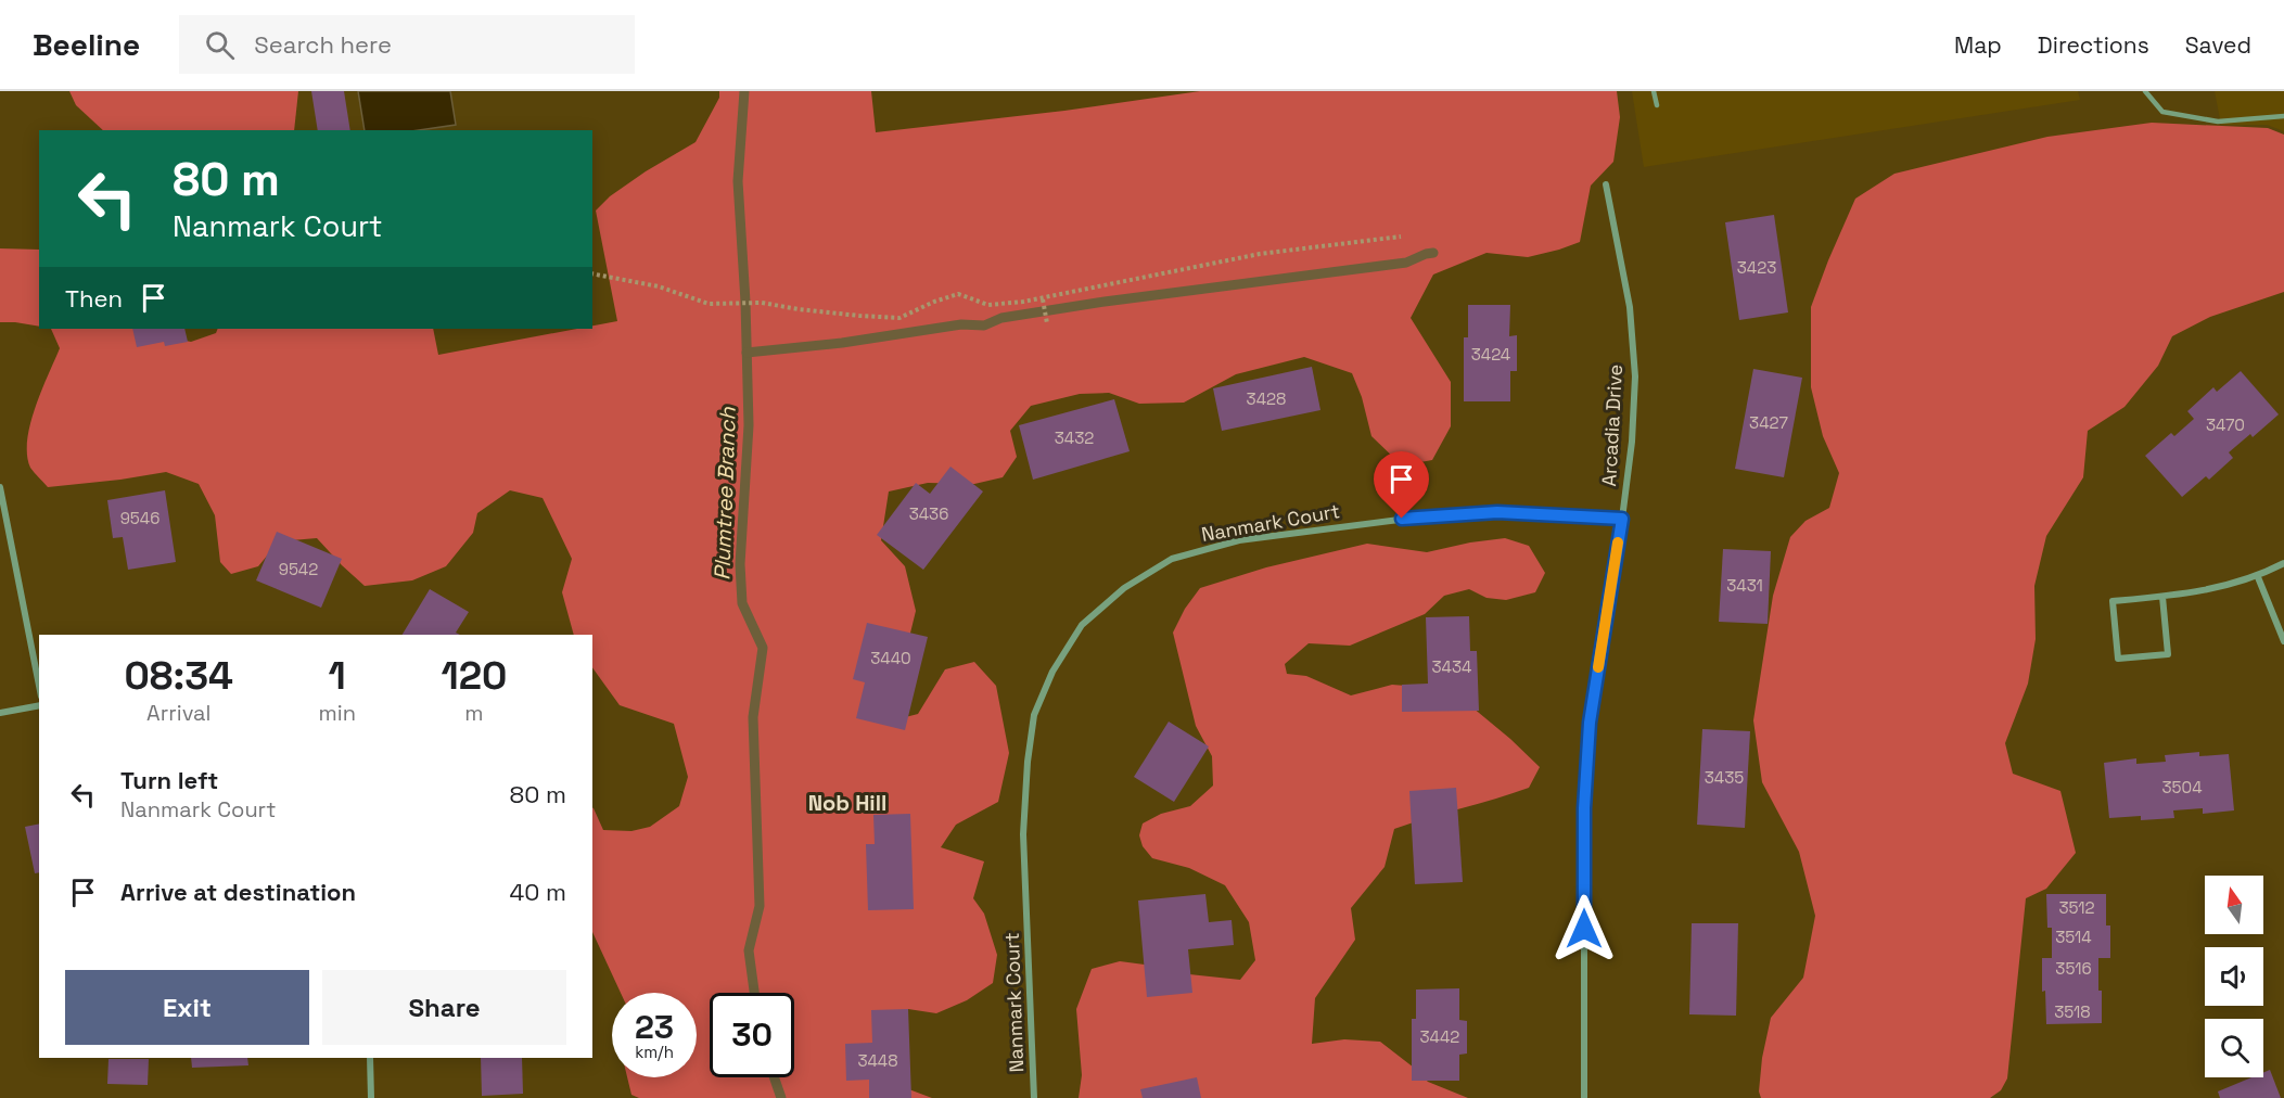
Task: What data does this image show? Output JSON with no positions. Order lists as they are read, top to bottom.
{
  "streets": {
    "street": ["Arcadia Drive", "Nanmark Court"]
  },
  "crossings": [
    ["Arcadia Drive", "Nanmark Court"]
  ],
  "districts": ["Nob Hill"],
  "water": ["Plumtree Branch"],
  "house_numbers": [
    "3423",
    "3424",
    "3428",
    "3427",
    "3470",
    "3432",
    "3436",
    "9546",
    "9542",
    "3431",
    "3440",
    "3434",
    "3435",
    "3504",
    "3512",
    "3514",
    "3516",
    "3518",
    "3442",
    "3448"
  ],
  "north": "top",
  "page": {
    "header": "Beeline",
    "search": "Search here",
    "nav": ["Map", "Directions", "Saved"],
    "turn": ["80 m", "Nanmark Court"],
    "then": "Then",
    "eta": [
      "08:34",
      "Arrival",
      "1",
      "min",
      "120",
      "m"
    ],
    "list": [
      {
        "name": "Turn left",
        "note": "Nanmark Court",
        "value": "80 m"
      },
      {
        "name": "Arrive at destination",
        "value": "40 m"
      }
    ],
    "buttons": ["Exit", "Share"],
    "speed": "23 km/h",
    "limit": "30"
  }
}
